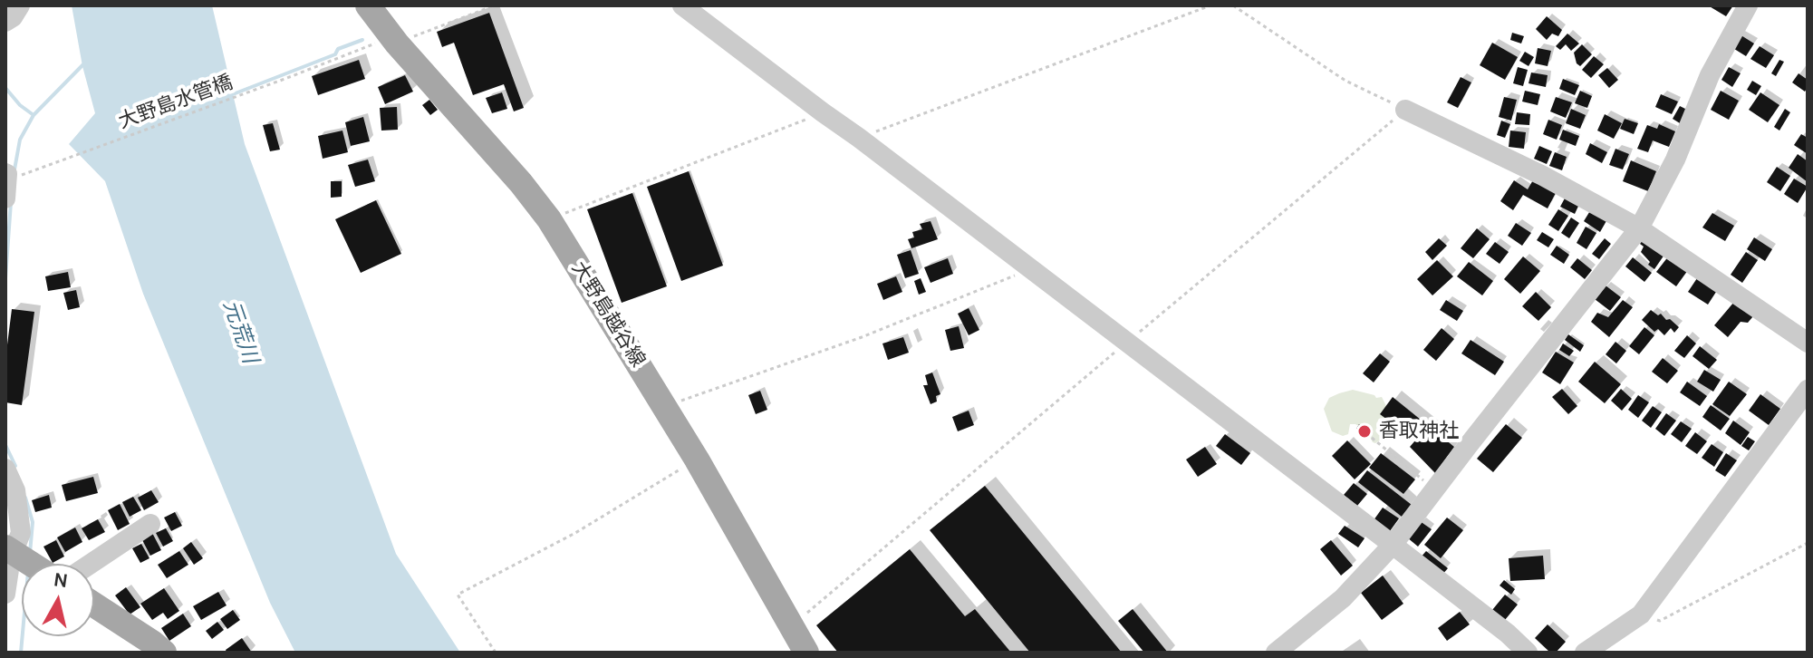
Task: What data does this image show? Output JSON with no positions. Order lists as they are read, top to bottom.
{
  "streets": {
    "main road": ["大野島越谷線"],
    "path": ["大野島水管橋"]
  },
  "crossings": [
    ["大野島水管橋", "大野島越谷線"]
  ],
  "water": ["元荒川"],
  "places": ["香取神社"],
  "north": "top"
}
